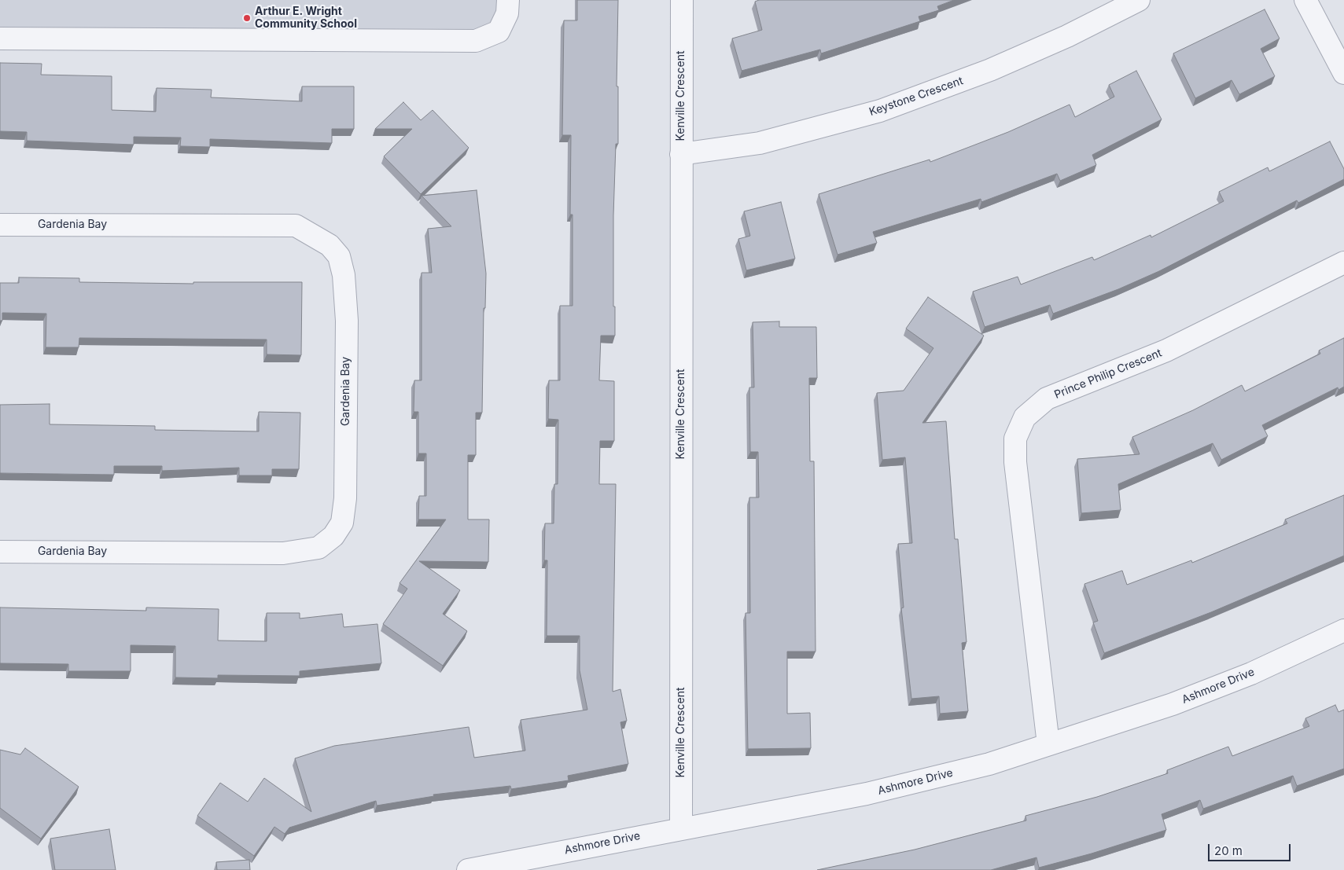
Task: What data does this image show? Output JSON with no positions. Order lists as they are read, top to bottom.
{
  "streets": {
    "street": [
      "Kenville Crescent",
      "Keystone Crescent",
      "Gardenia Bay",
      "Prince Philip Crescent",
      "Ashmore Drive"
    ]
  },
  "crossings": [
    ["Kenville Crescent", "Keystone Crescent"],
    ["Kenville Crescent", "Ashmore Drive"],
    ["Prince Philip Crescent", "Ashmore Drive"]
  ],
  "places": ["Arthur E. Wright Community School"],
  "scale_bar": "20 m"
}
